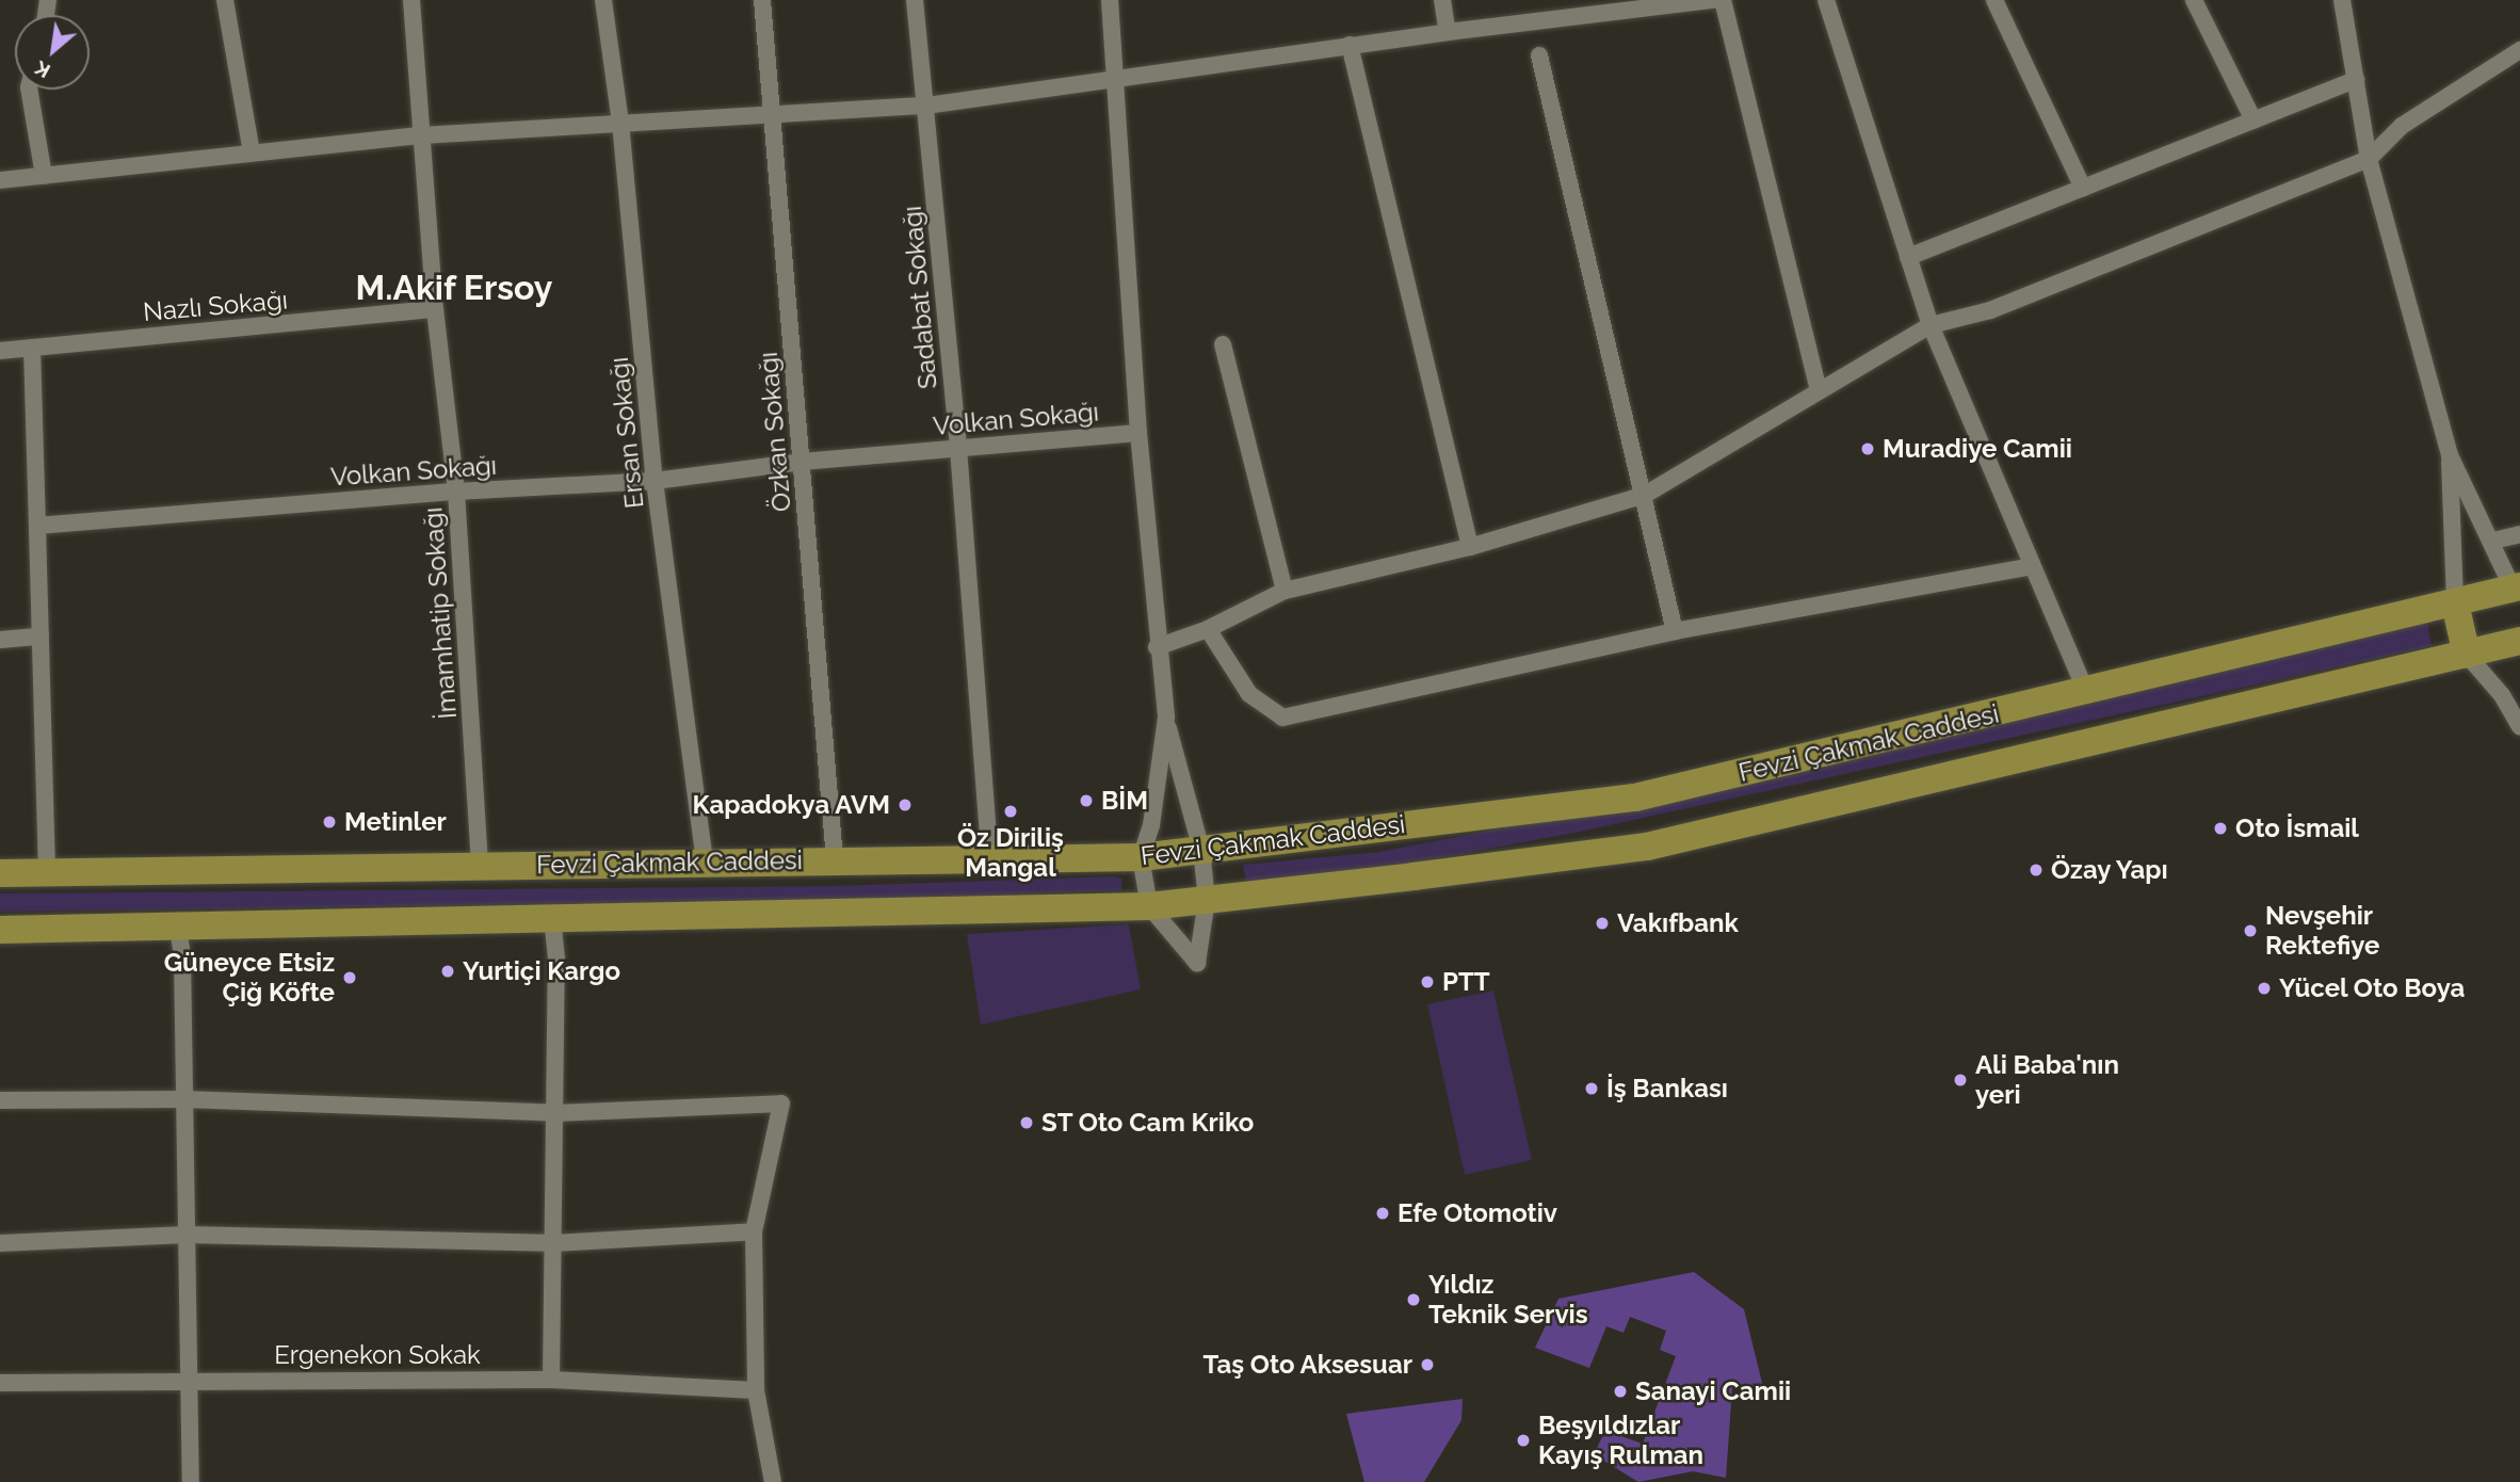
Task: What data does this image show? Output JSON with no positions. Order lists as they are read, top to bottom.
{
  "streets": {
    "main road": ["Fevzi Çakmak Caddesi"],
    "street": [
      "Sadabat Sokağı",
      "Nazlı Sokağı",
      "Volkan Sokağı",
      "Özkan Sokağı",
      "Ersan Sokağı",
      "İmamhatip Sokağı",
      "Ergenekon Sokak"
    ]
  },
  "crossings": [
    ["Sadabat Sokağı", "Volkan Sokağı"],
    ["Sadabat Sokağı", "Fevzi Çakmak Caddesi"],
    ["Nazlı Sokağı", "İmamhatip Sokağı"],
    ["Volkan Sokağı", "Özkan Sokağı"],
    ["Volkan Sokağı", "Ersan Sokağı"],
    ["Volkan Sokağı", "İmamhatip Sokağı"],
    ["Özkan Sokağı", "Fevzi Çakmak Caddesi"],
    ["Ersan Sokağı", "Fevzi Çakmak Caddesi"],
    ["İmamhatip Sokağı", "Fevzi Çakmak Caddesi"]
  ],
  "districts": ["M.Akif Ersoy"],
  "places": [
    "Muradiye Camii",
    "BİM",
    "Kapadokya AVM",
    "Öz Diriliş Mangal",
    "Metinler",
    "Oto İsmail",
    "Özay Yapı",
    "Vakıfbank",
    "Nevşehir Rektefiye",
    "Yurtiçi Kargo",
    "Güneyce Etsiz Çiğ Köfte",
    "PTT",
    "Yücel Oto Boya",
    "Ali Baba'nın yeri",
    "İş Bankası",
    "ST Oto Cam Kriko",
    "Efe Otomotiv",
    "Yıldız Teknik Servis",
    "Taş Oto Aksesuar",
    "Sanayi Camii",
    "Beşyıldızlar Kayış Rulman"
  ],
  "north": "bottom left"
}
